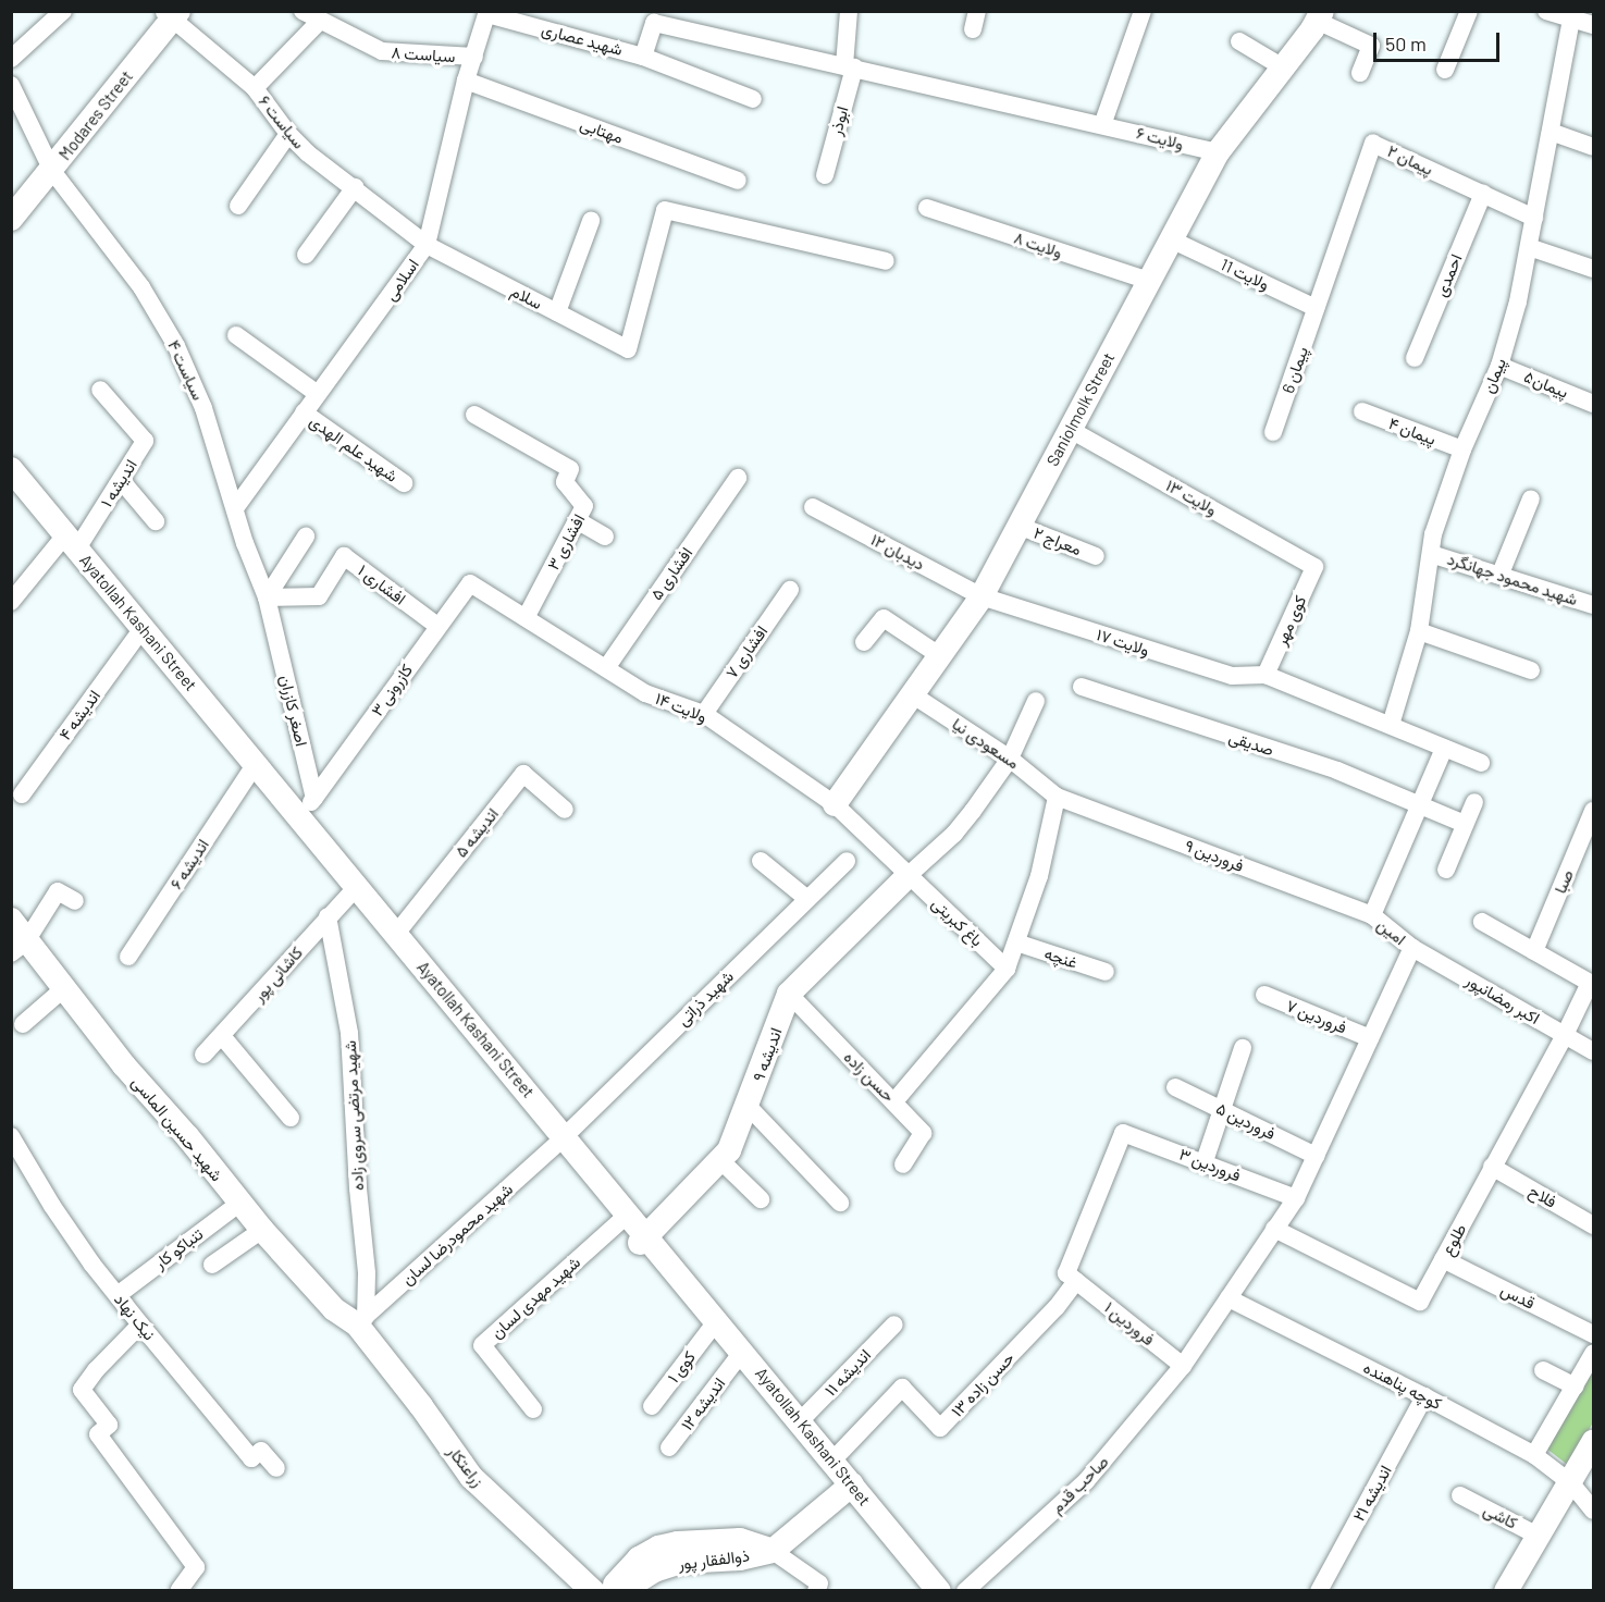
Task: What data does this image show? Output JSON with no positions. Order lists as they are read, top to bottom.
{
  "streets": {
    "main road": [
      "Modares Street",
      "Saniolmolk Street",
      "Ayatollah Kashani Street",
      "اندیشه ۹",
      "شهید حسین الماسی",
      "زراعتکار",
      "ذوالفقار پور"
    ],
    "street": [
      "شهید عصاری",
      "سیاست ۸",
      "ابوذر",
      "سیاست ۶",
      "مهتابی",
      "ولایت ۶",
      "پیمان ۲",
      "ولایت ۸",
      "ولایت 11",
      "احمدی",
      "اسلامی",
      "سلام",
      "سیاست ۴",
      "پیمان 6",
      "پیمان",
      "پیمان۵",
      "پیمان ۴",
      "شهید علم الهدی",
      "اندیشه ۱",
      "ولایت ۱۳",
      "معراج ۲",
      "افشاری ۳",
      "دیدبان ۱۲",
      "افشاری ۵",
      "شهید محمود جهانگرد",
      "افشاری ۱",
      "کوی مهر",
      "ولایت ۱۷",
      "افشاری ۷",
      "کازرونی ۳",
      "ولایت ۱۴",
      "اصغر کازران",
      "اندیشه ۴",
      "مسعودی نیا",
      "صدیقی",
      "اندیشه ۵",
      "فروردین ۹",
      "اندیشه ۶",
      "صبا",
      "باغ کبریتی",
      "امین",
      "غنچه",
      "کاشانی پور",
      "شهید ذراتی",
      "اکبر رمضانپور",
      "فروردین ۷",
      "حسن زاده",
      "شهید مرتضی سروی زاده",
      "فروردین ۵",
      "فروردین ۳",
      "فلاح",
      "شهید محمودرضا لسان",
      "طلوع",
      "تنباکو کار",
      "قدس",
      "شهید مهدی لسان",
      "نیک نهاد",
      "فروردین ۱",
      "کوی ۱",
      "اندیشه ۱۱",
      "حسن زاده ۱۳",
      "کوچه پناهنده",
      "اندیشه ۱۲",
      "صاحب قدم",
      "اندیشه ۲۱",
      "کاشی"
    ]
  },
  "crossings": [
    ["شهید عصاری", "ولایت ۶"],
    ["شهید عصاری", "اسلامی"],
    ["سیاست ۸", "اسلامی"],
    ["Modares Street", "سیاست ۶"],
    ["Modares Street", "سیاست ۴"],
    ["ابوذر", "ولایت ۶"],
    ["سیاست ۶", "اسلامی"],
    ["سیاست ۶", "سلام"],
    ["مهتابی", "اسلامی"],
    ["ولایت ۶", "Saniolmolk Street"],
    ["پیمان ۲", "ولایت 11"],
    ["پیمان ۲", "احمدی"],
    ["پیمان ۲", "پیمان 6"],
    ["پیمان ۲", "پیمان"],
    ["ولایت ۸", "Saniolmolk Street"],
    ["ولایت 11", "پیمان 6"],
    ["ولایت 11", "Saniolmolk Street"],
    ["اسلامی", "سلام"],
    ["اسلامی", "سیاست ۴"],
    ["اسلامی", "شهید علم الهدی"],
    ["سیاست ۴", "افشاری ۱"],
    ["سیاست ۴", "اصغر کازران"],
    ["پیمان", "پیمان۵"],
    ["پیمان", "پیمان ۴"],
    ["پیمان", "شهید محمود جهانگرد"],
    ["Saniolmolk Street", "ولایت ۱۳"],
    ["Saniolmolk Street", "معراج ۲"],
    ["Saniolmolk Street", "دیدبان ۱۲"],
    ["Saniolmolk Street", "ولایت ۱۷"],
    ["Saniolmolk Street", "ولایت ۱۴"],
    ["Saniolmolk Street", "مسعودی نیا"],
    ["اندیشه ۱", "Ayatollah Kashani Street"],
    ["ولایت ۱۳", "کوی مهر"],
    ["افشاری ۳", "ولایت ۱۴"],
    ["دیدبان ۱۲", "ولایت ۱۷"],
    ["افشاری ۵", "ولایت ۱۴"],
    ["افشاری ۱", "کازرونی ۳"],
    ["افشاری ۱", "اصغر کازران"],
    ["کوی مهر", "ولایت ۱۷"],
    ["Ayatollah Kashani Street", "اندیشه ۴"],
    ["Ayatollah Kashani Street", "اندیشه ۵"],
    ["Ayatollah Kashani Street", "اندیشه ۶"],
    ["Ayatollah Kashani Street", "کاشانی پور"],
    ["Ayatollah Kashani Street", "شهید ذراتی"],
    ["Ayatollah Kashani Street", "اندیشه ۹"],
    ["Ayatollah Kashani Street", "شهید محمودرضا لسان"],
    ["Ayatollah Kashani Street", "شهید مهدی لسان"],
    ["Ayatollah Kashani Street", "کوی ۱"],
    ["Ayatollah Kashani Street", "اندیشه ۱۱"],
    ["Ayatollah Kashani Street", "حسن زاده ۱۳"],
    ["Ayatollah Kashani Street", "اندیشه ۱۲"],
    ["Ayatollah Kashani Street", "ذوالفقار پور"],
    ["افشاری ۷", "ولایت ۱۴"],
    ["کازرونی ۳", "ولایت ۱۴"],
    ["کازرونی ۳", "اصغر کازران"],
    ["ولایت ۱۴", "باغ کبریتی"],
    ["ولایت ۱۴", "اندیشه ۹"],
    ["مسعودی نیا", "فروردین ۹"],
    ["فروردین ۹", "امین"],
    ["باغ کبریتی", "اندیشه ۹"],
    ["امین", "اکبر رمضانپور"],
    ["امین", "صاحب قدم"],
    ["کاشانی پور", "شهید مرتضی سروی زاده"],
    ["شهید ذراتی", "شهید محمودرضا لسان"],
    ["اکبر رمضانپور", "طلوع"],
    ["اکبر رمضانپور", "صاحب قدم"],
    ["فروردین ۷", "صاحب قدم"],
    ["اندیشه ۹", "حسن زاده"],
    ["شهید مرتضی سروی زاده", "شهید حسین الماسی"],
    ["شهید مرتضی سروی زاده", "شهید محمودرضا لسان"],
    ["شهید مرتضی سروی زاده", "زراعتکار"],
    ["فروردین ۵", "صاحب قدم"],
    ["شهید حسین الماسی", "شهید محمودرضا لسان"],
    ["شهید حسین الماسی", "تنباکو کار"],
    ["شهید حسین الماسی", "زراعتکار"],
    ["فروردین ۳", "فروردین ۱"],
    ["فروردین ۳", "حسن زاده ۱۳"],
    ["فروردین ۳", "صاحب قدم"],
    ["فلاح", "طلوع"],
    ["شهید محمودرضا لسان", "زراعتکار"],
    ["طلوع", "قدس"],
    ["طلوع", "صاحب قدم"],
    ["تنباکو کار", "نیک نهاد"],
    ["فروردین ۱", "حسن زاده ۱۳"],
    ["فروردین ۱", "صاحب قدم"],
    ["کوچه پناهنده", "صاحب قدم"],
    ["کوچه پناهنده", "اندیشه ۲۱"]
  ],
  "scale_bar": "50 m"
}
